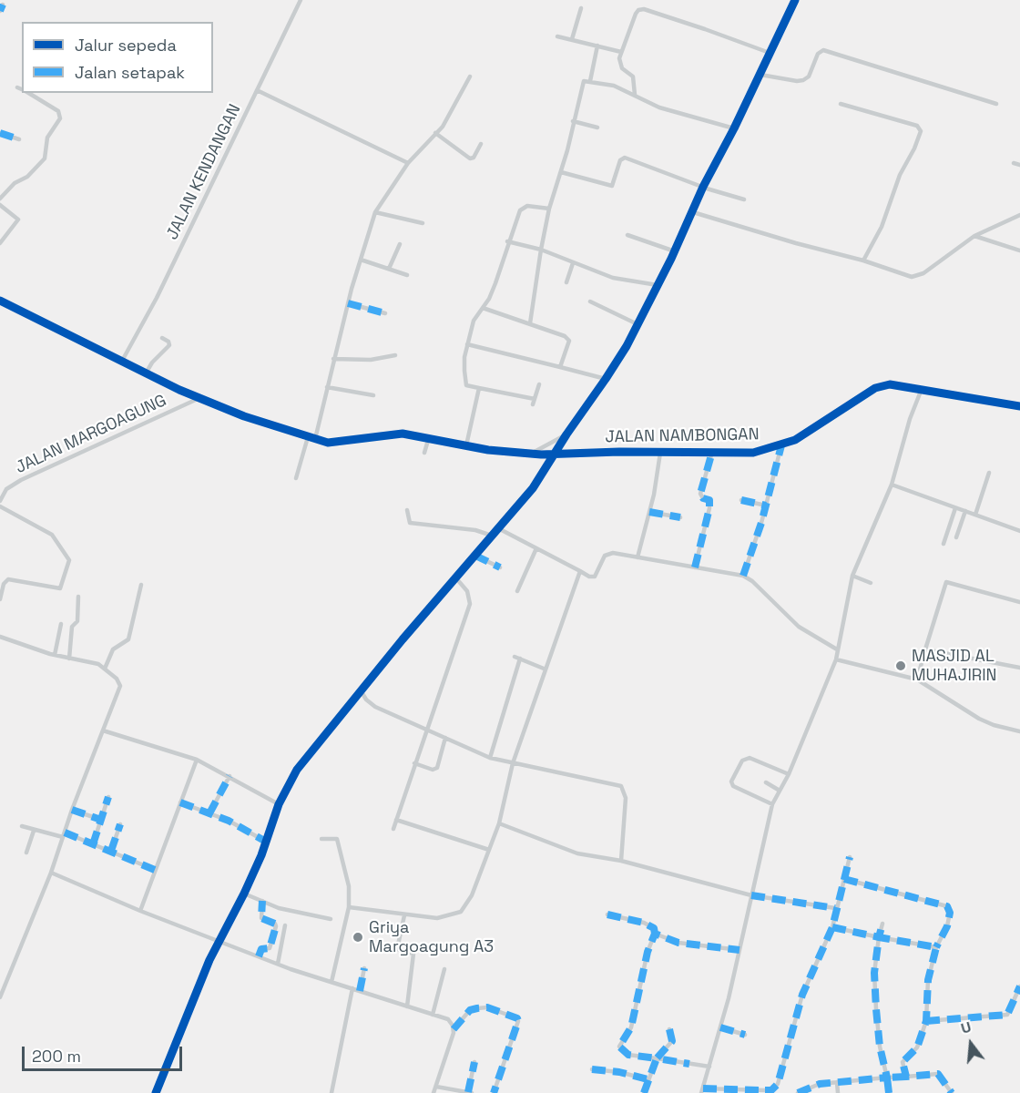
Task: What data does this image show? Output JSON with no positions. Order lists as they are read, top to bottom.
{
  "streets": {
    "street": ["JALAN KENDANGAN", "JALAN MARGOAGUNG", "JALAN NAMBONGAN"]
  },
  "crossings": [
    ["JALAN KENDANGAN", "JALAN NAMBONGAN"],
    ["JALAN MARGOAGUNG", "JALAN NAMBONGAN"]
  ],
  "places": ["MASJID AL MUHAJIRIN", "Griya Margoagung A3"],
  "legend": ["Jalur sepeda", "Jalan setapak"],
  "scale_bar": "200 m",
  "north": "top"
}
